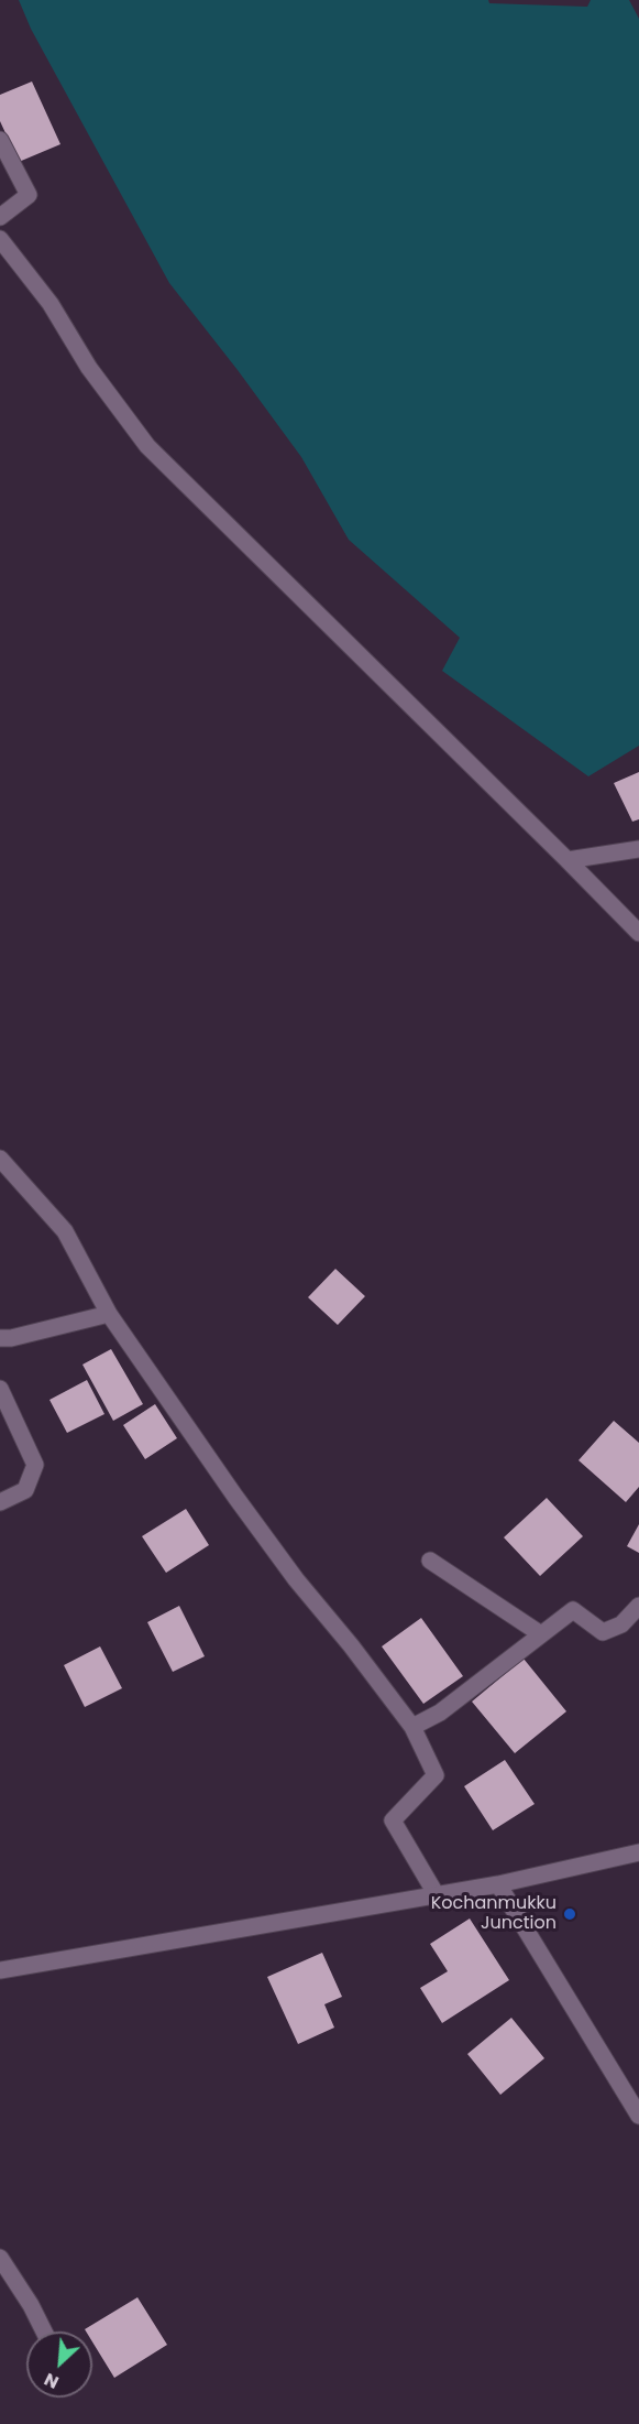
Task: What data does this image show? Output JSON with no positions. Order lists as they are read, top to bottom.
{
  "places": ["Kochanmukku Junction"],
  "north": "bottom left"
}
